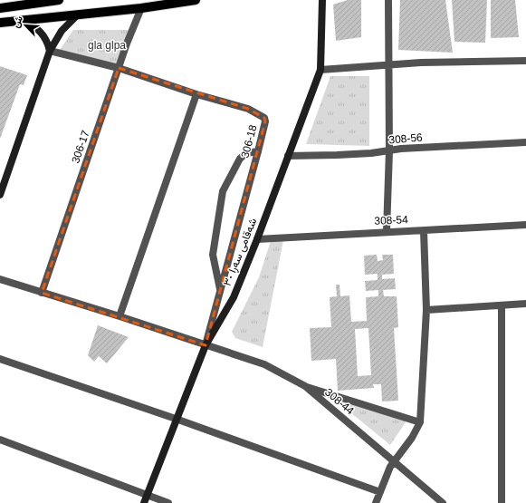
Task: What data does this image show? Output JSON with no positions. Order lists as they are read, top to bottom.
{
  "streets": {
    "street": [
      "308-56",
      "306-18",
      "306-17",
      "308-54",
      "شەقامی سەرا ٣٠",
      "308-44"
    ]
  },
  "crossings": [
    ["308-56", "شەقامی سەرا ٣٠"],
    ["306-18", "306-17"],
    ["306-18", "شەقامی سەرا ٣٠"],
    ["306-18", "308-44"],
    ["306-17", "308-44"],
    ["308-54", "شەقامی سەرا ٣٠"],
    ["شەقامی سەرا ٣٠", "308-44"]
  ],
  "parks": ["gla glpa"],
  "north": "top left"
}
